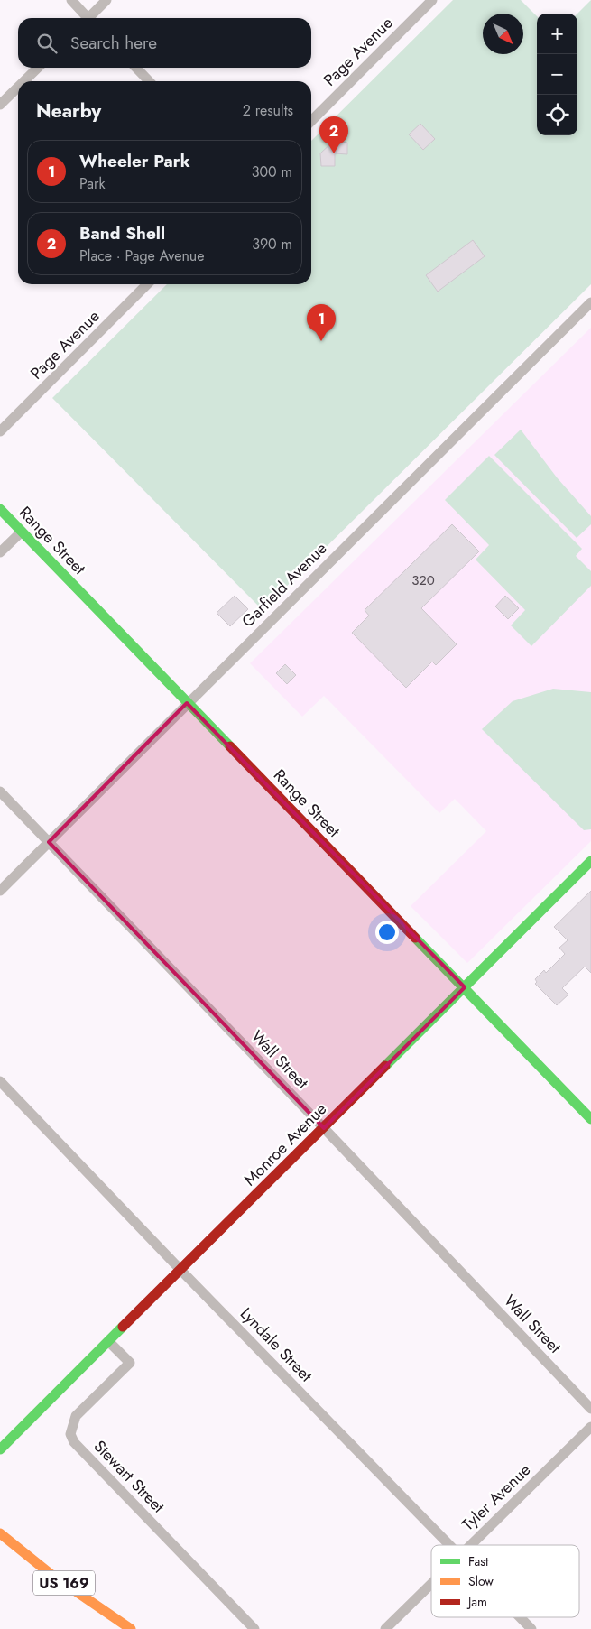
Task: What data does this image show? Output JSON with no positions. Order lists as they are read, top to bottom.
{
  "streets": {
    "main road": ["Range Street", "Monroe Avenue", "US 169"],
    "street": [
      "Page Avenue",
      "Garfield Avenue",
      "Wall Street",
      "Lyndale Street",
      "Stewart Street",
      "Tyler Avenue"
    ]
  },
  "crossings": [
    ["Range Street", "Garfield Avenue"],
    ["Range Street", "Monroe Avenue"],
    ["Garfield Avenue", "Wall Street"],
    ["Wall Street", "Monroe Avenue"],
    ["Monroe Avenue", "Lyndale Street"],
    ["Monroe Avenue", "Stewart Street"]
  ],
  "house_numbers": ["320"],
  "legend": ["Fast", "Slow", "Jam"],
  "north": "bottom right",
  "page": {
    "map_buttons": ["+", "−"],
    "search": "Search here",
    "heading": ["Nearby", "2 results"],
    "pins": ["2", "1"],
    "list": [
      {
        "mark": "1",
        "name": "Wheeler Park",
        "note": "Park",
        "value": "300 m"
      },
      {
        "mark": "2",
        "name": "Band Shell",
        "note": "Place · Page Avenue",
        "value": "390 m"
      }
    ]
  }
}
